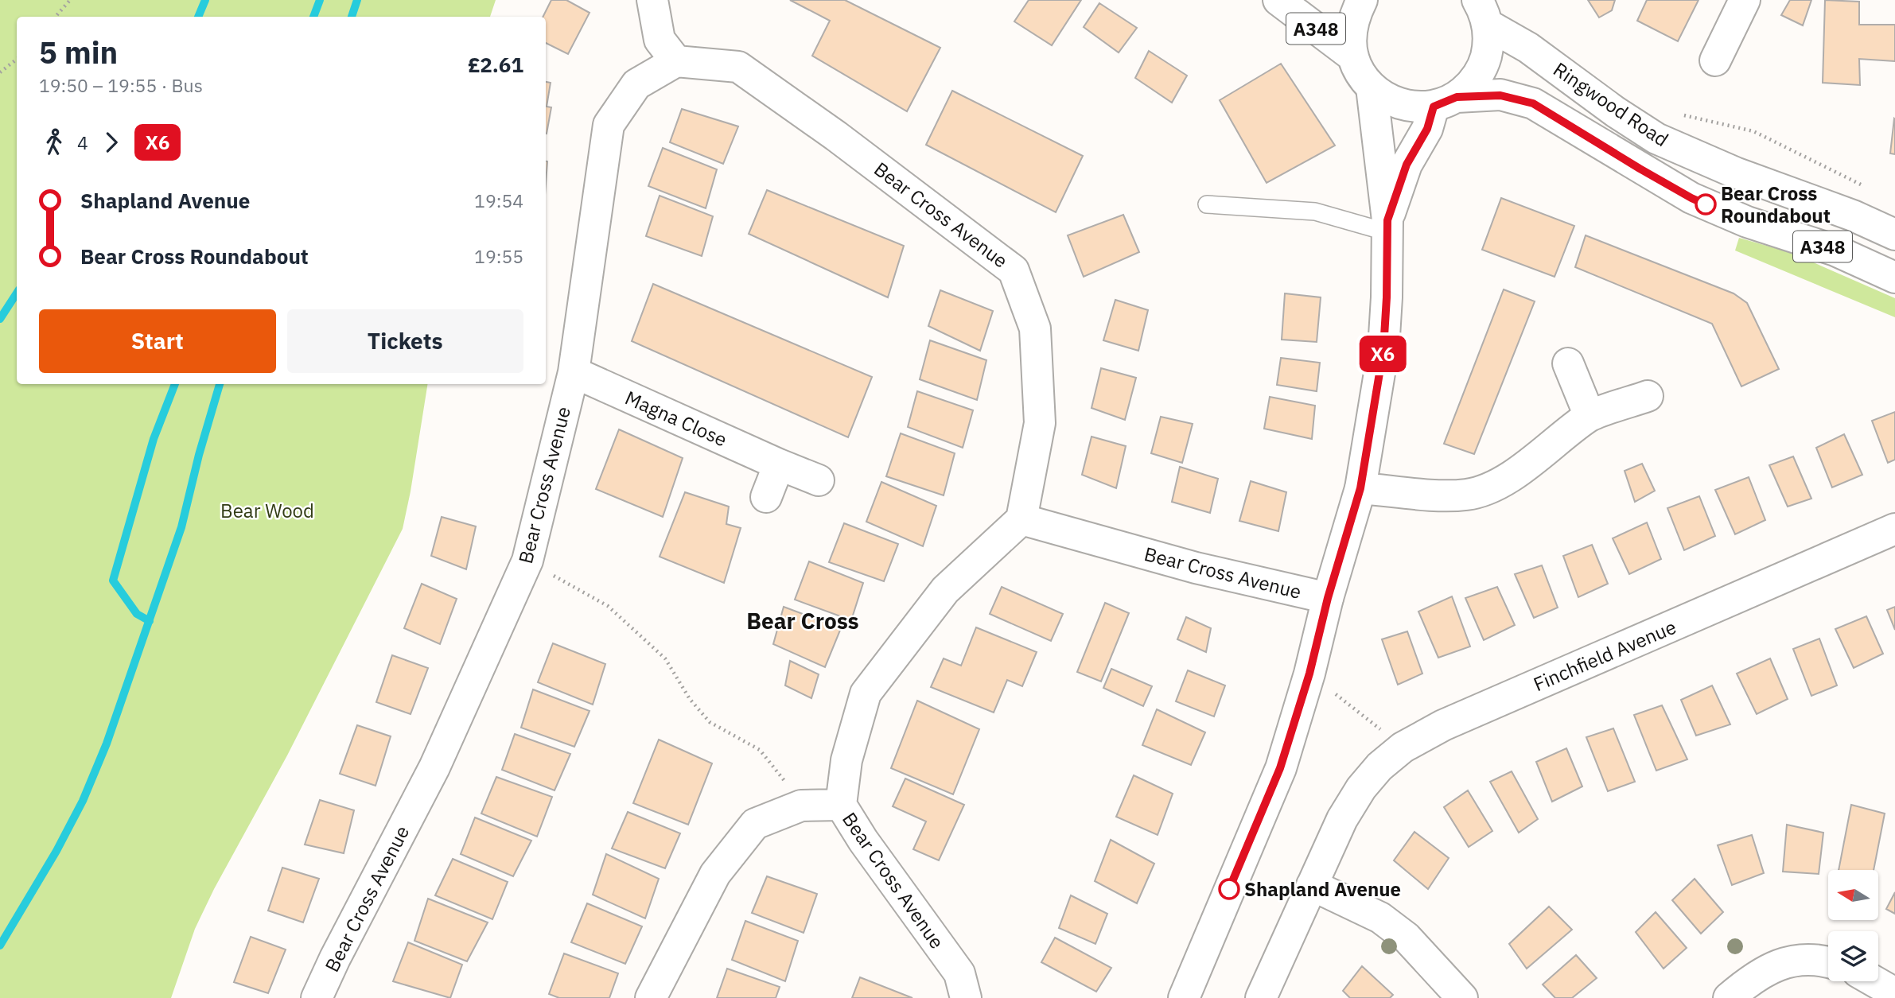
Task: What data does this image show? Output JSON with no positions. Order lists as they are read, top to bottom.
{
  "streets": {
    "main road": [
      "A348",
      "Ringwood Road",
      "Bear Cross Avenue",
      "Magna Close",
      "Finchfield Avenue"
    ]
  },
  "crossings": [
    ["A348", "Ringwood Road"],
    ["Bear Cross Avenue", "Magna Close"]
  ],
  "districts": ["Bear Cross"],
  "parks": ["Bear Wood"],
  "places": ["Bear Cross Roundabout", "Shapland Avenue"],
  "lines": ["bus line X6"],
  "north": "left",
  "page": {
    "on_map": "X6",
    "heading": ["5 min", "19:50 – 19:55 · Bus", "£2.61"],
    "legs": ["4", "X6"],
    "list": [
      {
        "name": "Shapland Avenue",
        "value": "19:54"
      },
      {
        "name": "Bear Cross Roundabout",
        "value": "19:55"
      }
    ],
    "buttons": ["Start", "Tickets"]
  }
}
